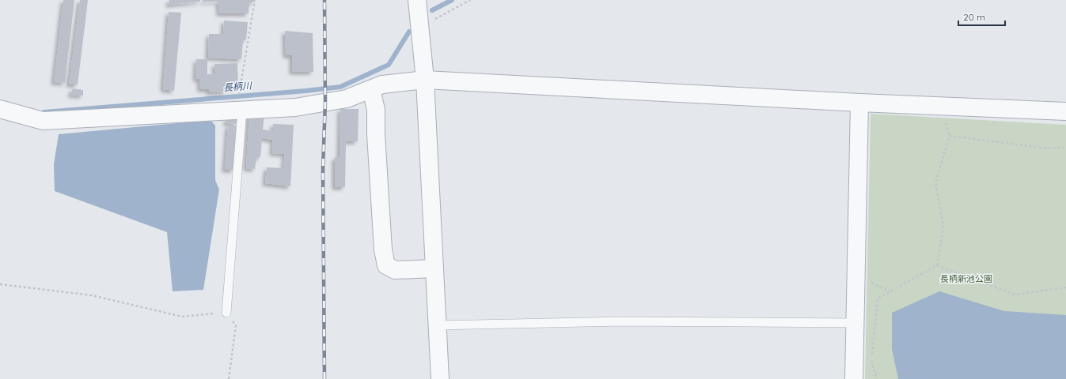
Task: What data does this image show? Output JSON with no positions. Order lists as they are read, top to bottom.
{
  "water": ["長柄川"],
  "parks": ["長柄新池公園"],
  "scale_bar": "20 m"
}
